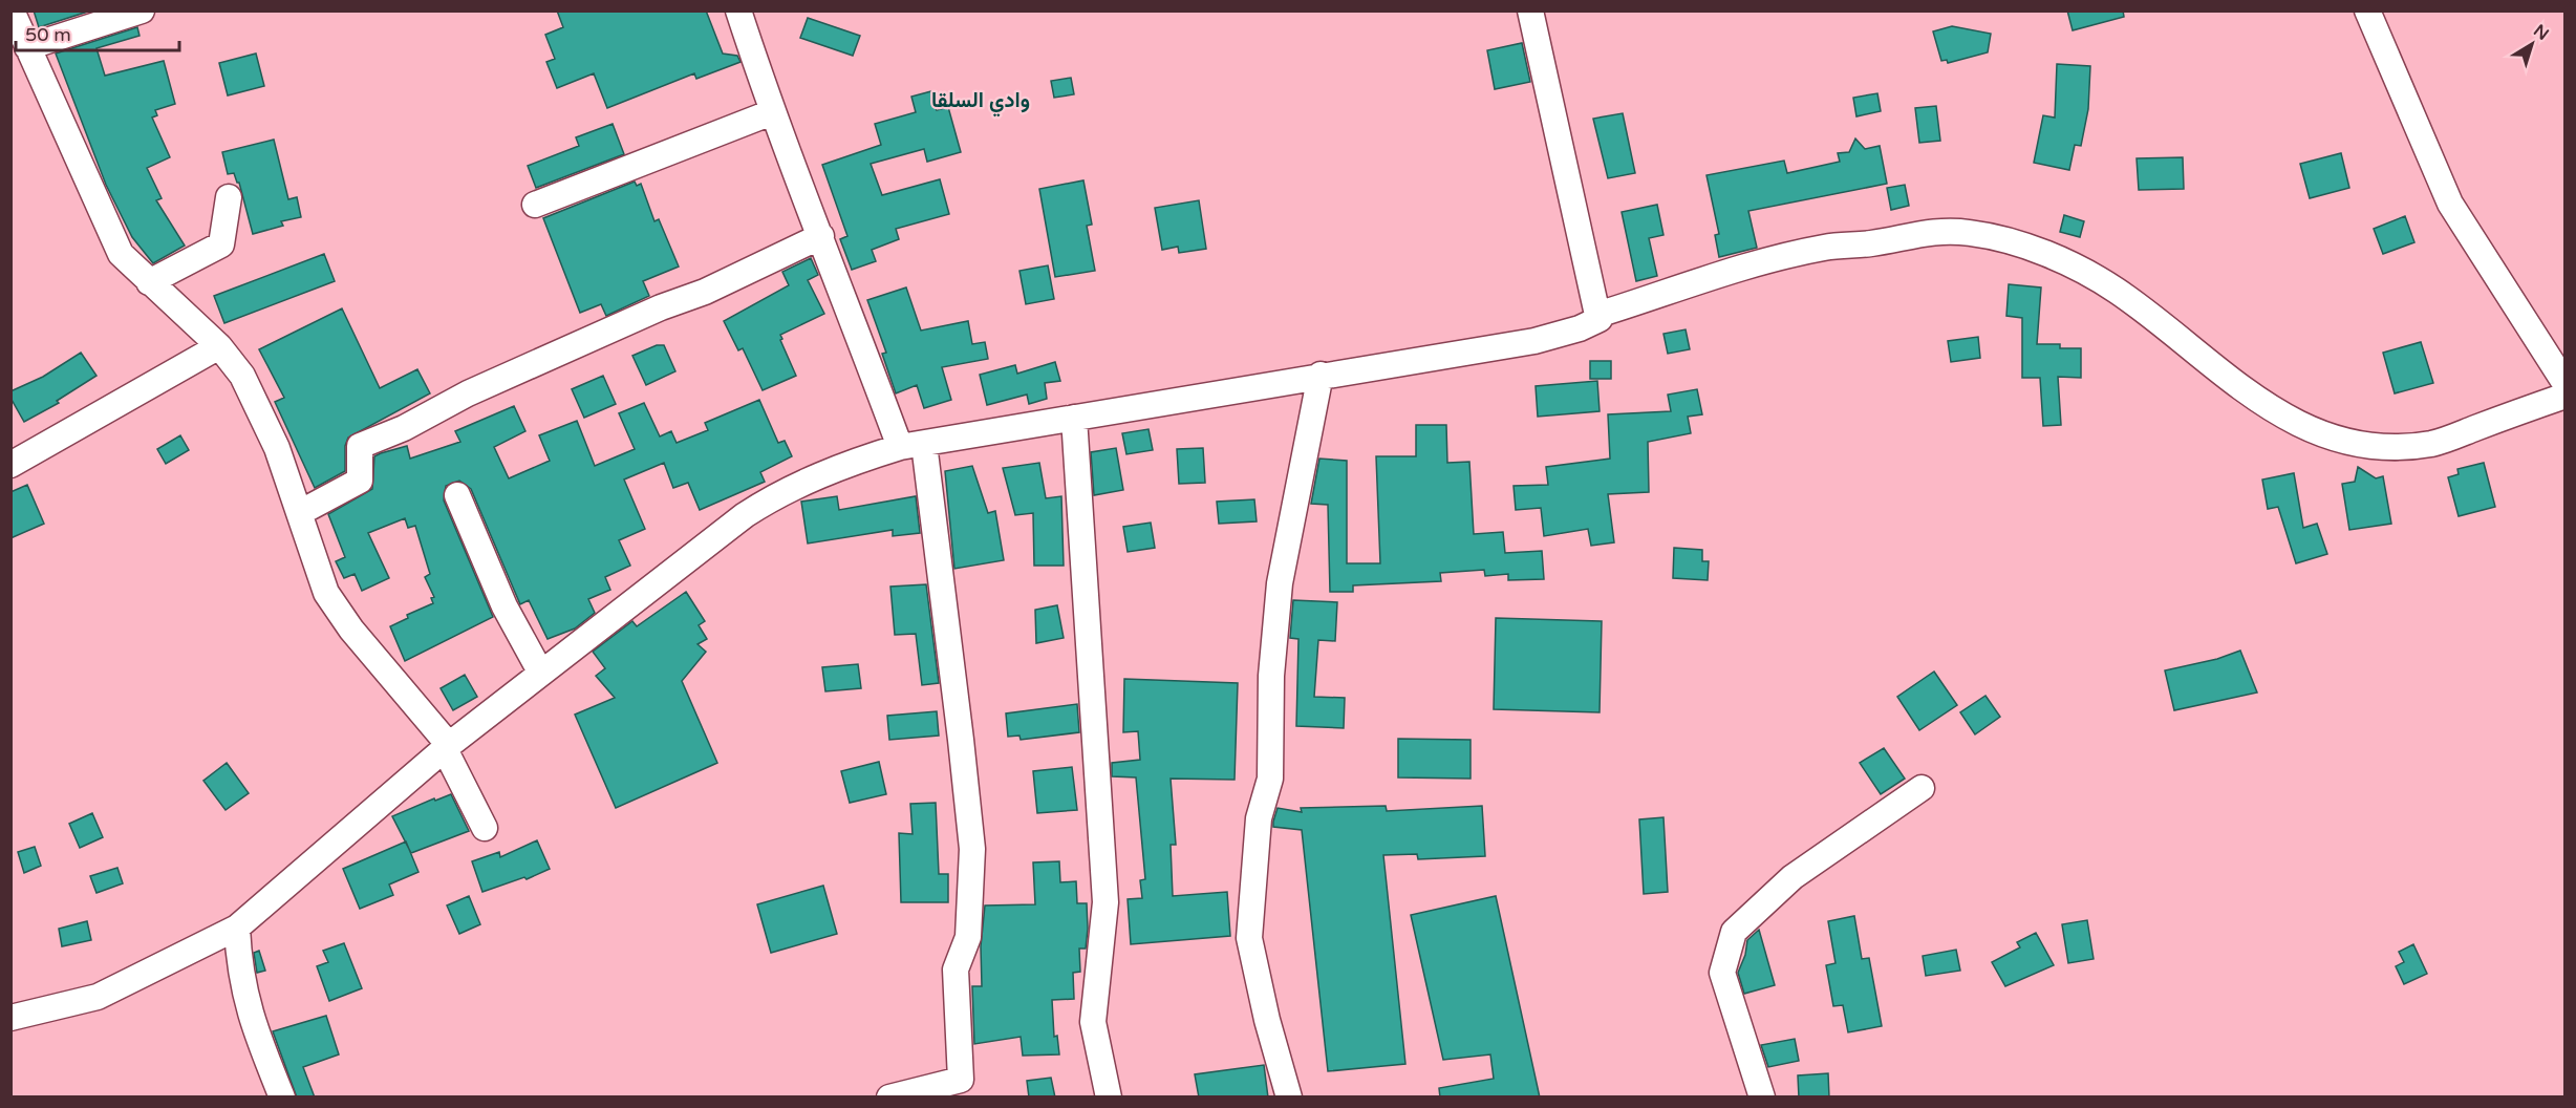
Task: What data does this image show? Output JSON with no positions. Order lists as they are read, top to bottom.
{
  "districts": ["وادي السلقا"],
  "scale_bar": "50 m",
  "north": "top right"
}
